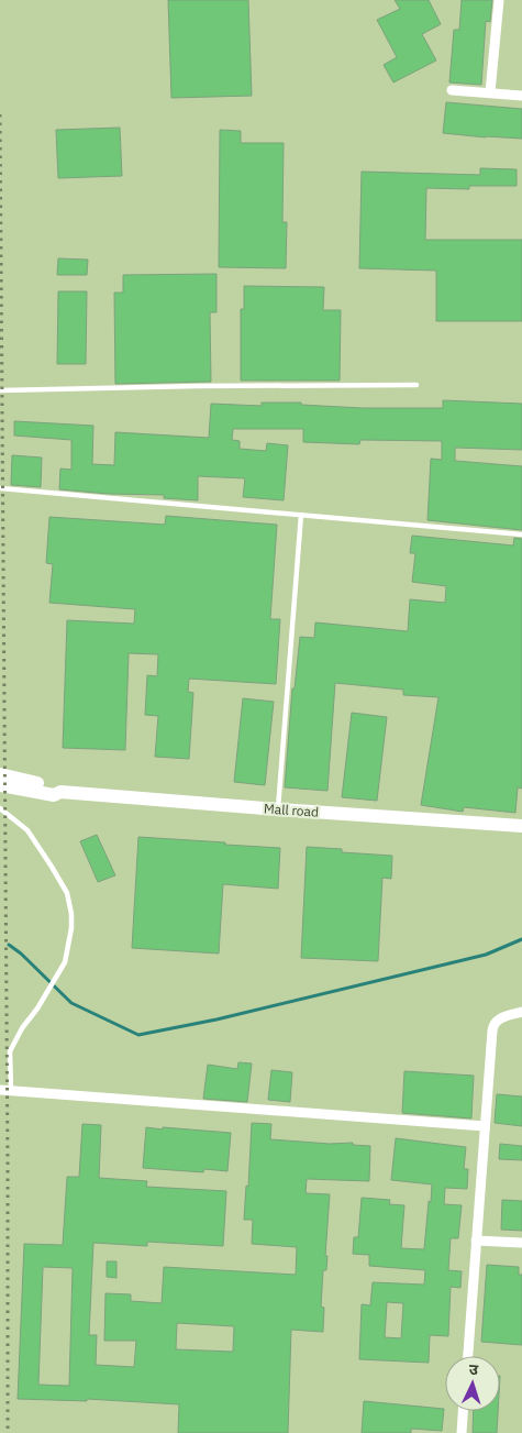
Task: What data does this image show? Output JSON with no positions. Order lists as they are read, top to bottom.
{
  "streets": {
    "street": ["Mall road"]
  },
  "north": "top"
}
